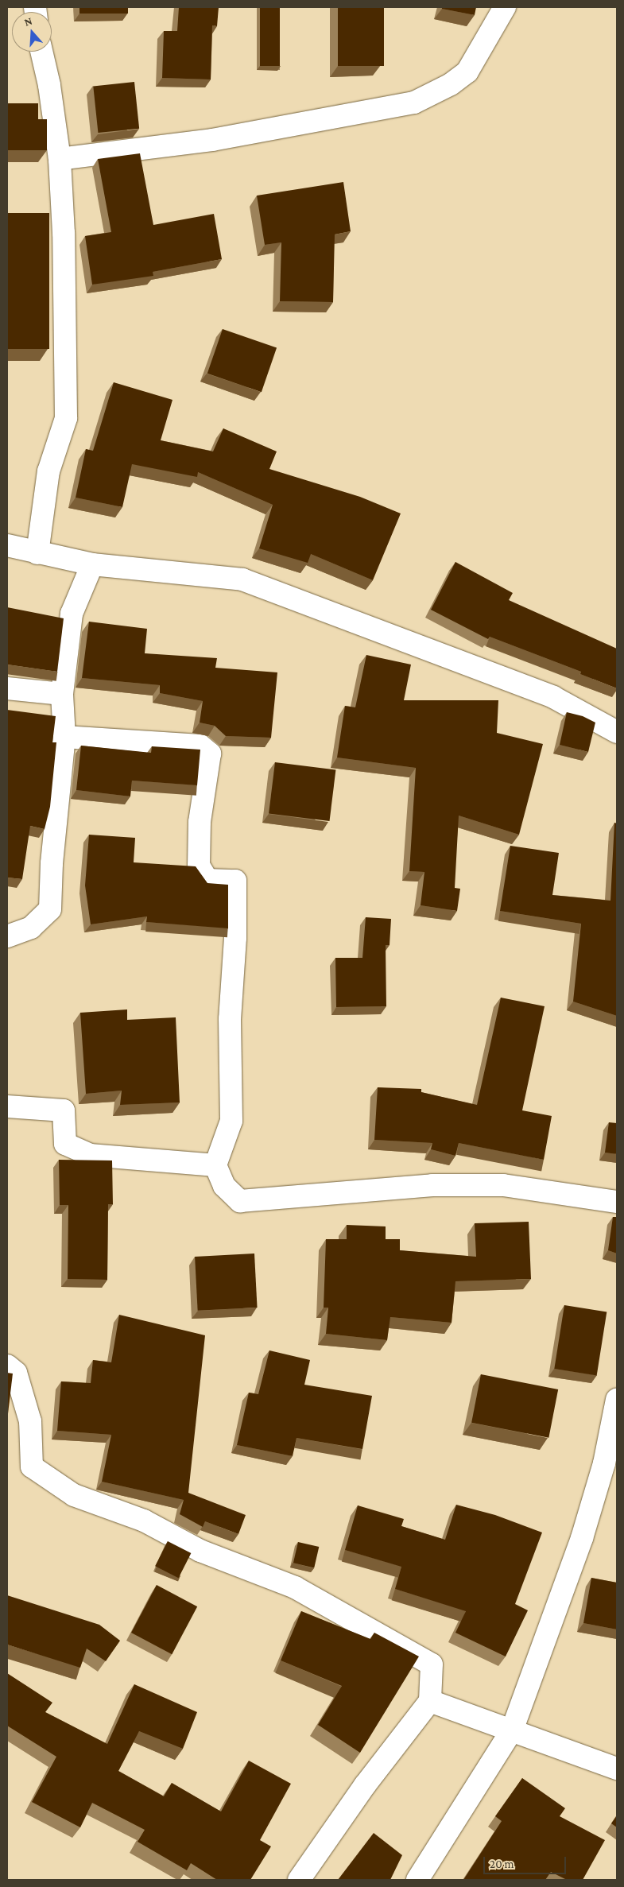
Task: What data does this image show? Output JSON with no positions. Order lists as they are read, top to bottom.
{
  "scale_bar": "20 m",
  "north": "top"
}
